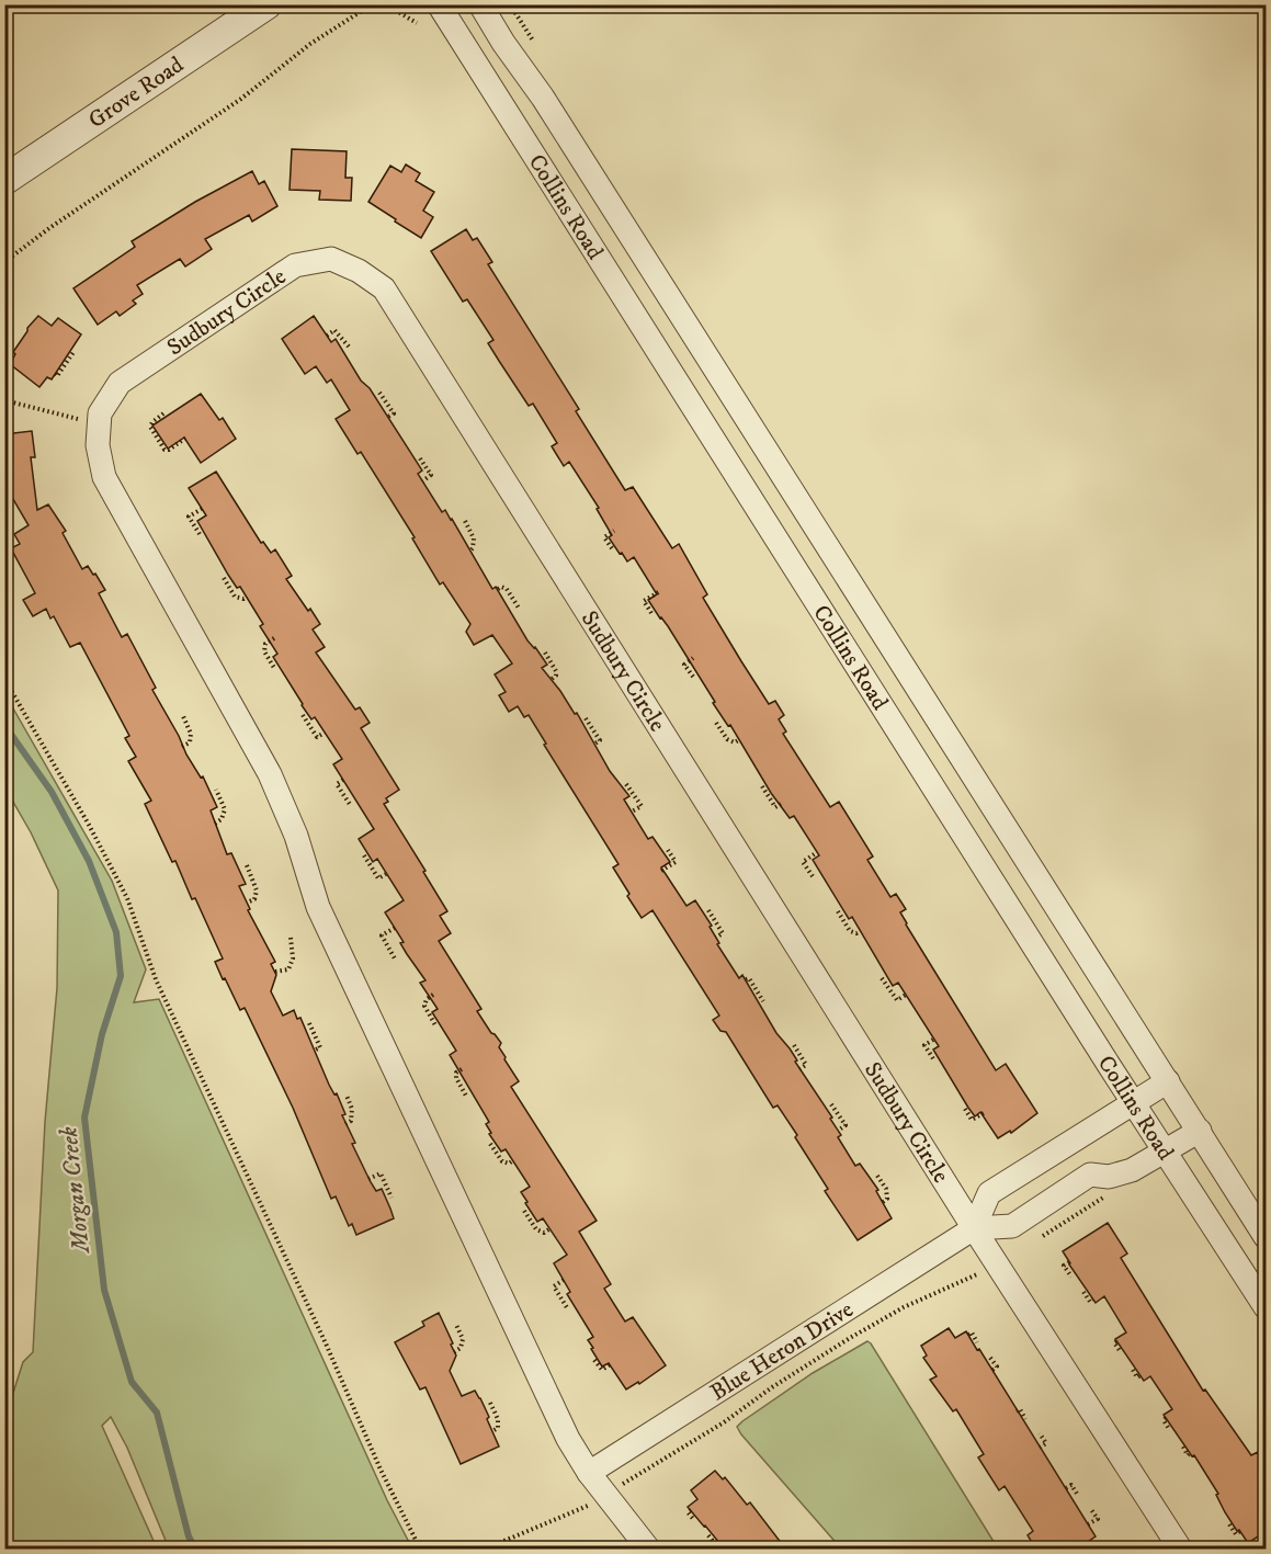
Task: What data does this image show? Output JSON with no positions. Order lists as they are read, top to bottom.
{
  "streets": {
    "street": [
      "Grove Road",
      "Collins Road",
      "Sudbury Circle",
      "Blue Heron Drive"
    ]
  },
  "crossings": [
    ["Collins Road", "Blue Heron Drive"],
    ["Sudbury Circle", "Blue Heron Drive"]
  ],
  "water": ["Morgan Creek"]
}
